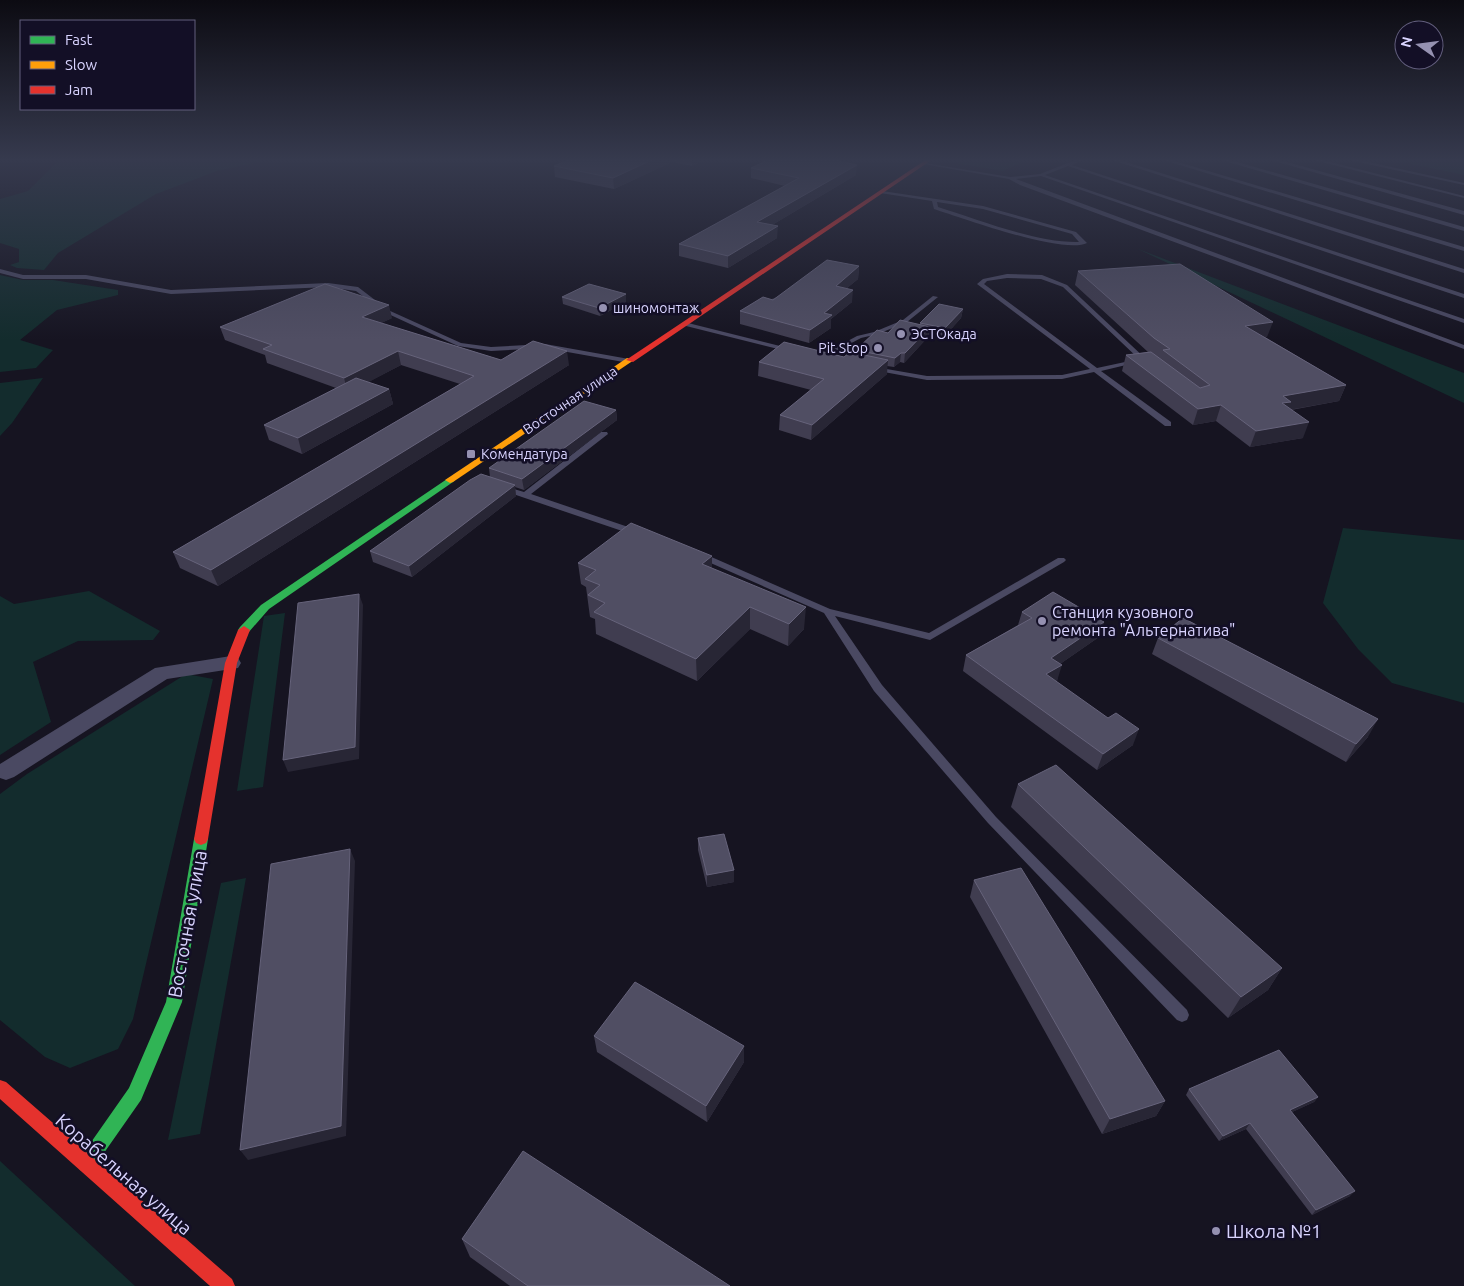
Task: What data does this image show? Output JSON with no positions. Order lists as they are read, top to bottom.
{
  "streets": {
    "street": ["Восточная улица", "Корабельная улица"]
  },
  "crossings": [
    ["Восточная улица", "Корабельная улица"]
  ],
  "places": {
    "other": [
      "шиномонтаж",
      "ЭСТОкада",
      "Pit Stop",
      "Станция кузовного ремонта \"Альтернатива\"",
      "Школа №1"
    ],
    "transit": ["Комендатура"]
  },
  "legend": ["Fast", "Slow", "Jam"],
  "north": "left"
}
